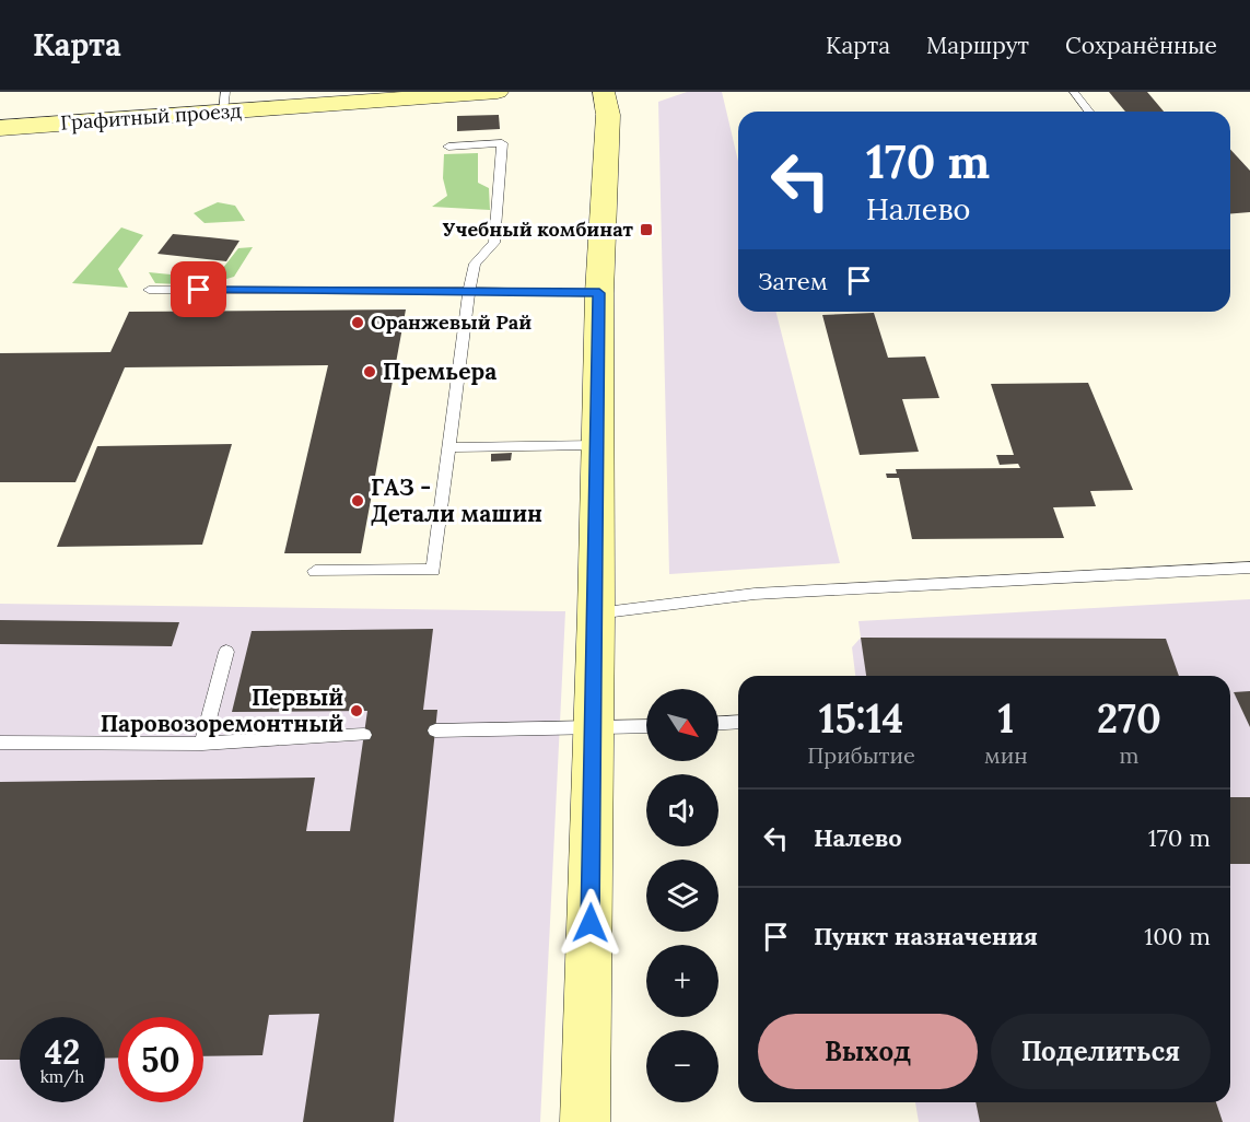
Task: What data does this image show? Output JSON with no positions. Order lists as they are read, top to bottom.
{
  "streets": {
    "main road": ["Графитный проезд"]
  },
  "places": {
    "transit": ["Учебный комбинат"],
    "other": [
      "Оранжевый Рай",
      "Премьера",
      "ГАЗ - Детали машин",
      "Первый Паровозоремонтный"
    ]
  },
  "north": "bottom right",
  "page": {
    "header": "Карта",
    "nav": ["Карта", "Маршрут", "Сохранённые"],
    "turn": ["170 m", "Налево"],
    "then": "Затем",
    "eta": [
      "15:14",
      "Прибытие",
      "1",
      "мин",
      "270",
      "m"
    ],
    "map_buttons": ["+", "−"],
    "list": [
      {
        "name": "Налево",
        "value": "170 m"
      },
      {
        "name": "Пункт назначения",
        "value": "100 m"
      }
    ],
    "buttons": ["Выход", "Поделиться"],
    "speed": "42 km/h",
    "limit": "50"
  }
}
